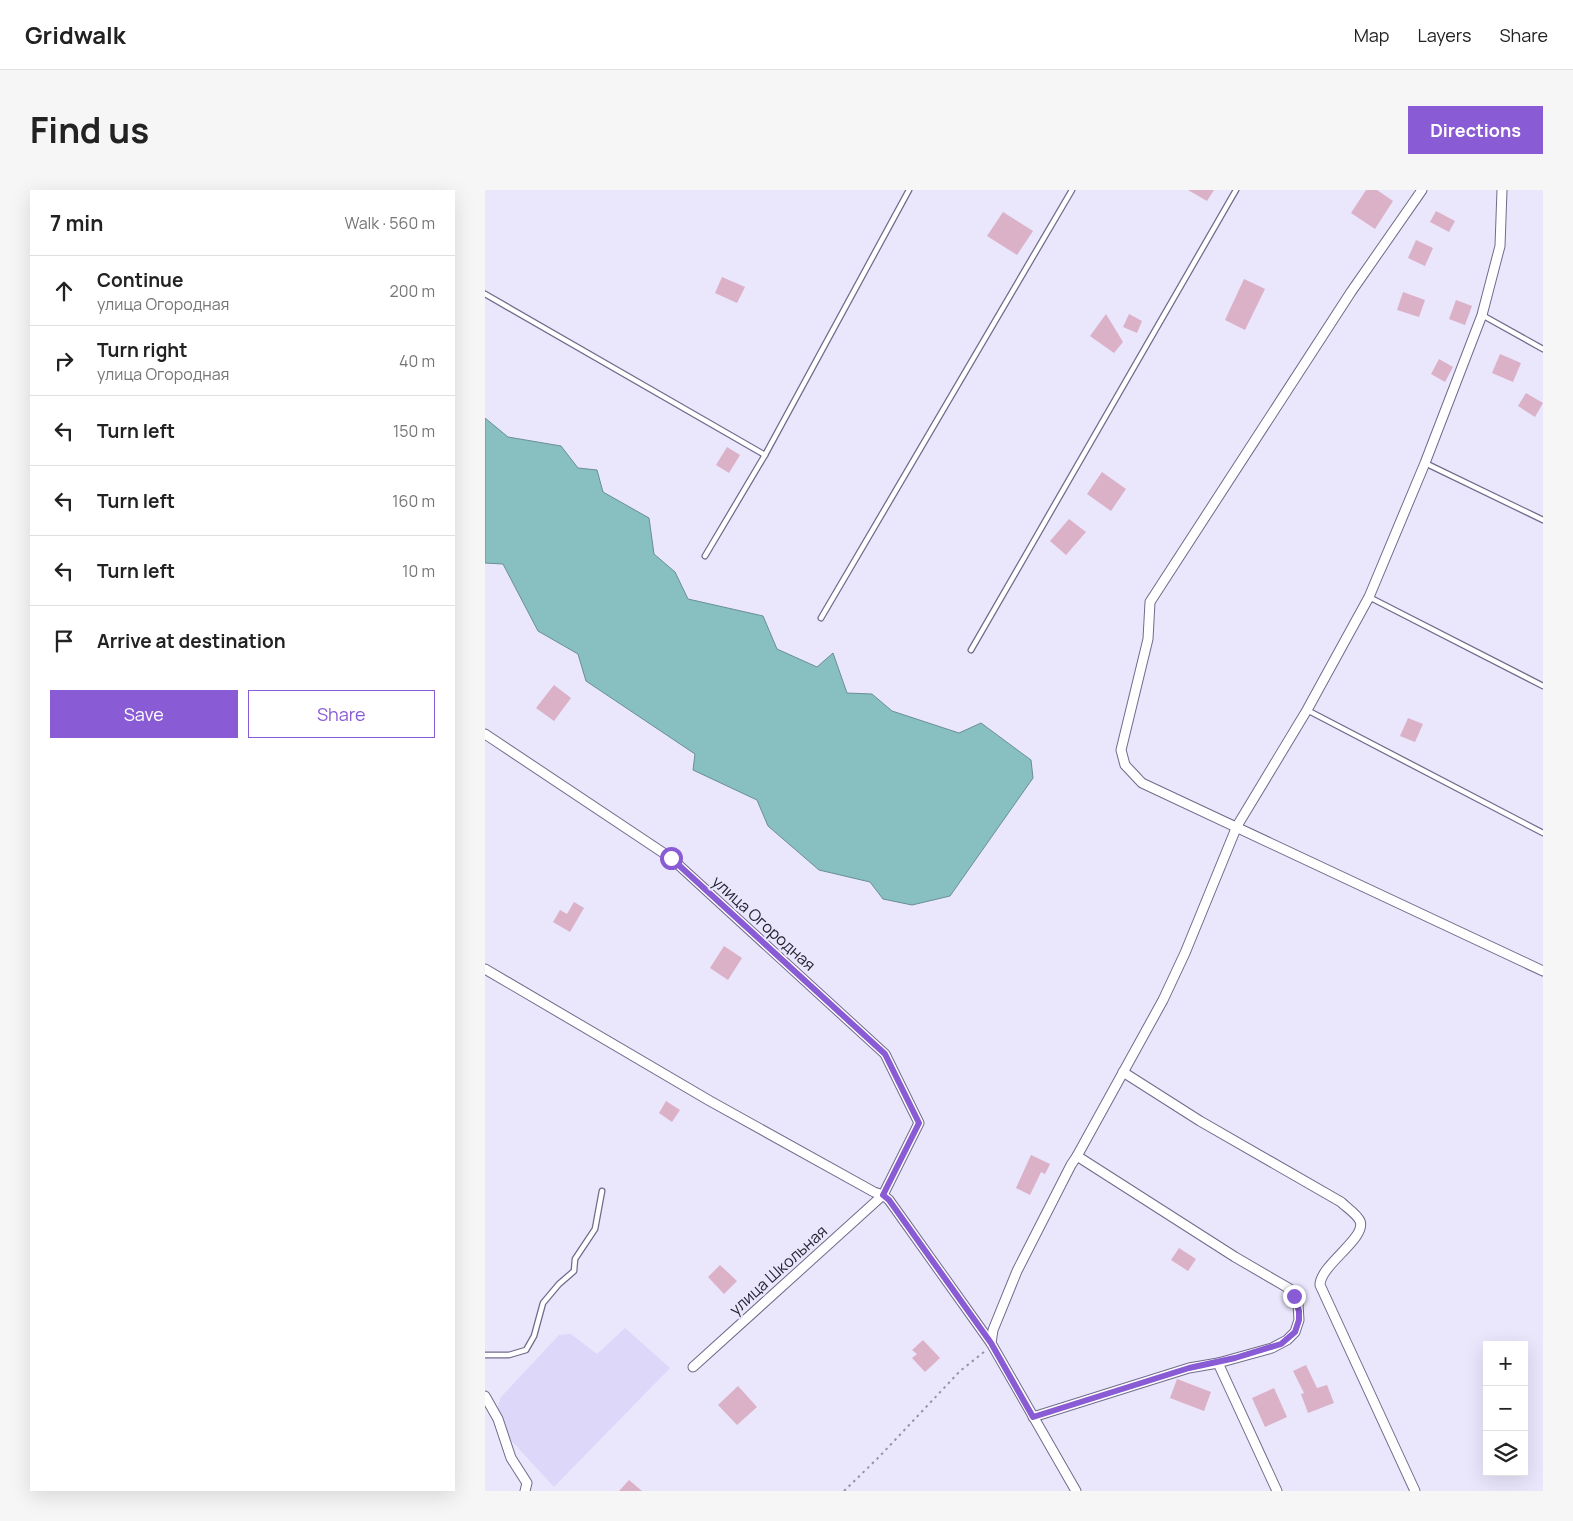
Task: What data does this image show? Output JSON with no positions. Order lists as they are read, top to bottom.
{
  "streets": {
    "street": ["улица Огородная", "улица Школьная"]
  },
  "crossings": [
    ["улица Огородная", "улица Школьная"]
  ],
  "page": {
    "header": "Gridwalk",
    "nav": ["Map", "Layers", "Share"],
    "title": "Find us",
    "buttons": [
      "Directions",
      ["Save", "Share"]
    ],
    "heading": ["7 min", "Walk · 560 m"],
    "list": [
      ["Continue", "улица Огородная", "200 m"],
      ["Turn right", "улица Огородная", "40 m"],
      ["Turn left", "150 m"],
      ["Turn left", "160 m"],
      ["Turn left", "10 m"],
      "Arrive at destination"
    ],
    "map_buttons": ["+", "−"]
  }
}
